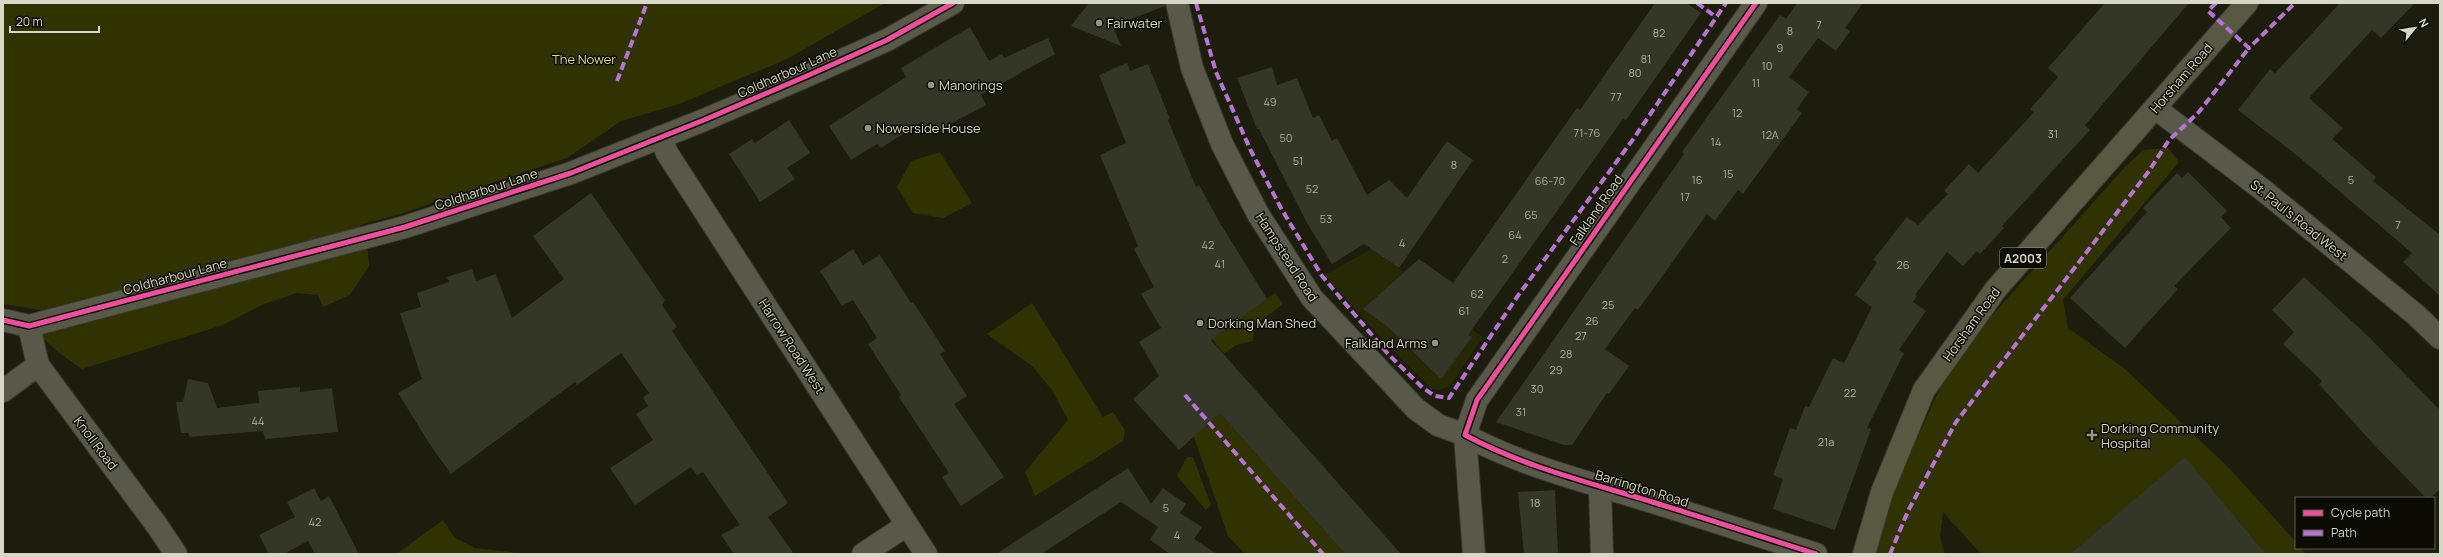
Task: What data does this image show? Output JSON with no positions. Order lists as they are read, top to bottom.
{
  "streets": {
    "main road": ["Horsham Road", "A2003"],
    "street": [
      "Coldharbour Lane",
      "Falkland Road",
      "St. Paul's Road West",
      "Hampstead Road",
      "Harrow Road West",
      "Knoll Road",
      "Barrington Road"
    ]
  },
  "crossings": [
    ["Coldharbour Lane", "Harrow Road West"],
    ["Coldharbour Lane", "Knoll Road"],
    ["Horsham Road", "St. Paul's Road West"],
    ["Falkland Road", "Hampstead Road"],
    ["Falkland Road", "Barrington Road"],
    ["Hampstead Road", "Barrington Road"]
  ],
  "parks": ["The Nower"],
  "places": {
    "other": [
      "Fairwater",
      "Manorings",
      "Nowerside House",
      "Dorking Man Shed",
      "Falkland Arms"
    ],
    "health": ["Dorking Community Hospital"]
  },
  "house_numbers": [
    "7",
    "8",
    "82",
    "9",
    "81",
    "10",
    "80",
    "11",
    "77",
    "49",
    "12",
    "71-76",
    "31",
    "12A",
    "50",
    "14",
    "51",
    "8",
    "15",
    "16",
    "5",
    "66-70",
    "52",
    "17",
    "65",
    "53",
    "7",
    "64",
    "4",
    "42",
    "2",
    "41",
    "26",
    "62",
    "25",
    "61",
    "26",
    "27",
    "28",
    "29",
    "30",
    "22",
    "31",
    "44",
    "21a",
    "18",
    "5",
    "42",
    "4"
  ],
  "legend": ["Cycle path", "Path"],
  "scale_bar": "20 m",
  "north": "top right"
}
